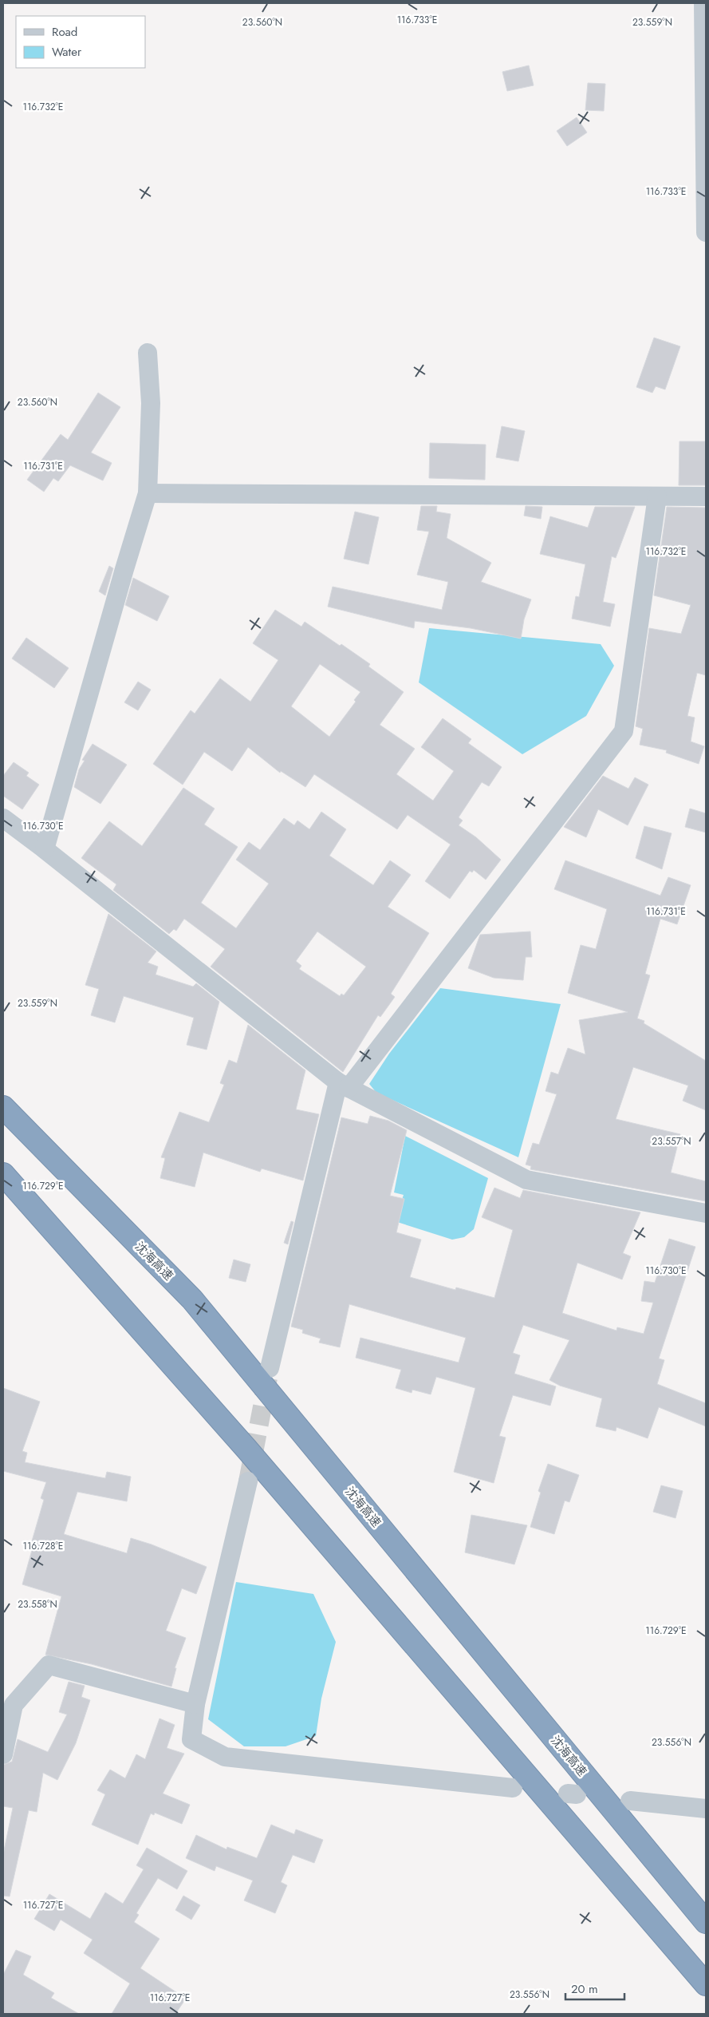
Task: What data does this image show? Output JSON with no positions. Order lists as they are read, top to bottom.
{
  "streets": {
    "highway": ["沈海高速"]
  },
  "legend": ["Road", "Water"],
  "scale_bar": "20 m",
  "coordinates": [
    "116.733°E",
    "23.560°N",
    "23.559°N",
    "116.732°E",
    "116.731°E",
    "116.730°E",
    "23.557°N",
    "116.729°E",
    "116.728°E",
    "23.558°N",
    "23.556°N",
    "116.727°E"
  ]
}
